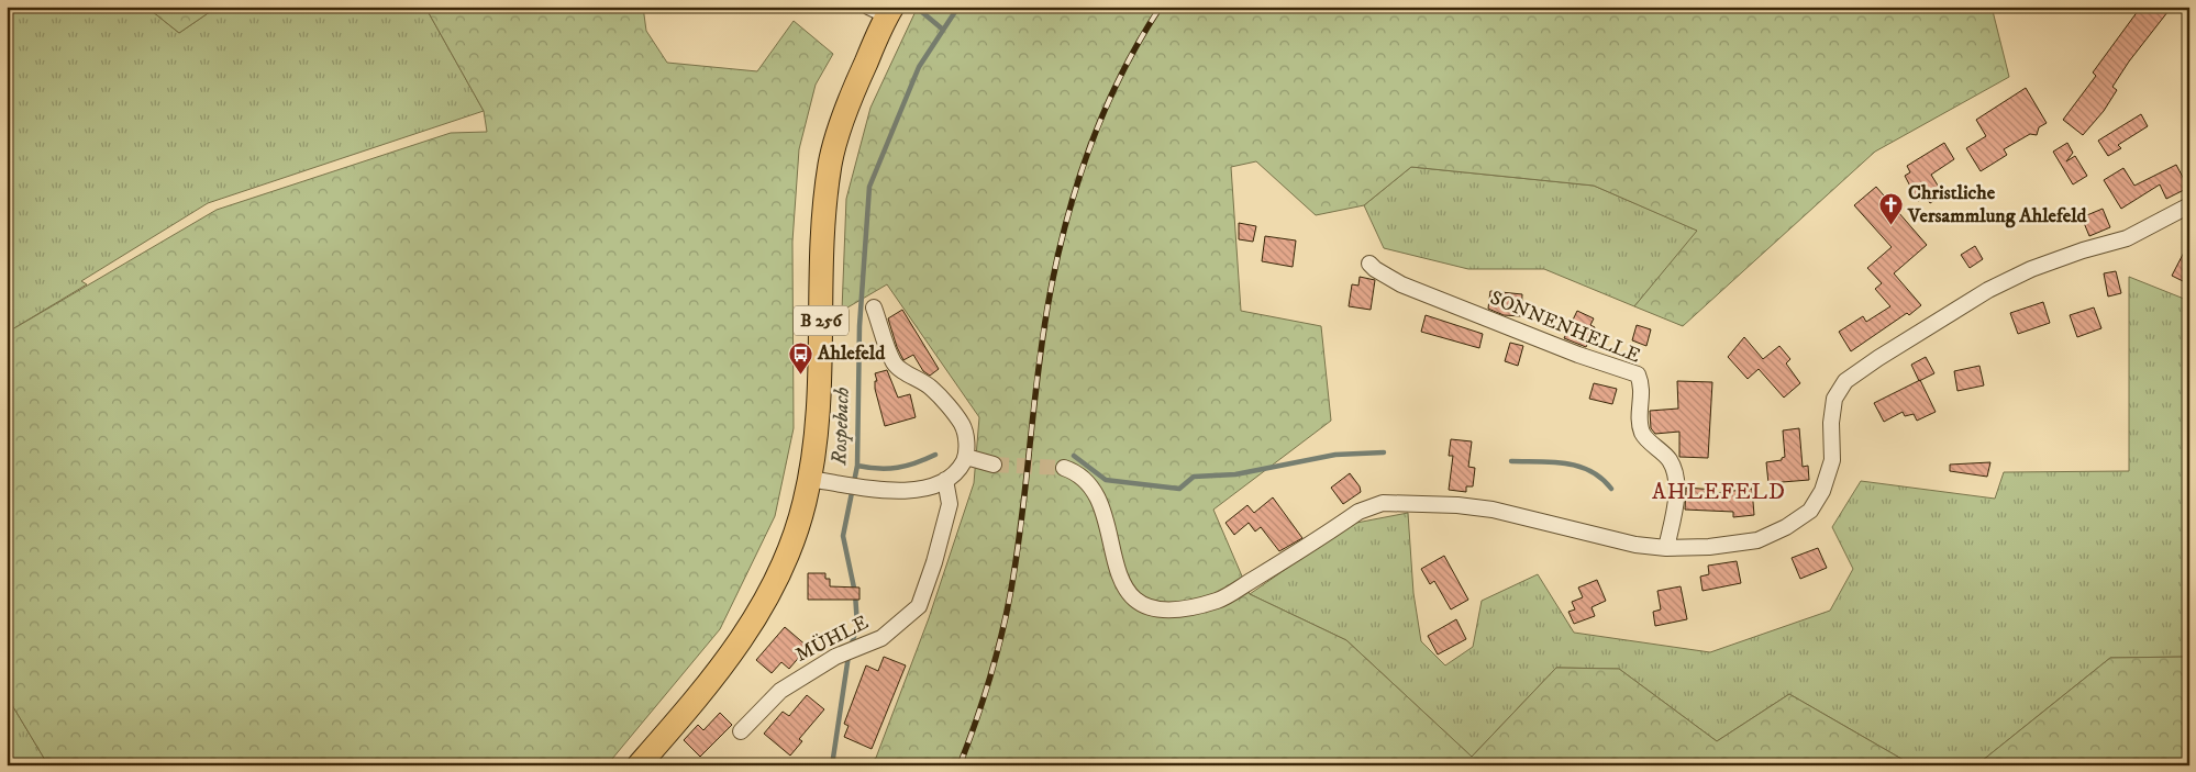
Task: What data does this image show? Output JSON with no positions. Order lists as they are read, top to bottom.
{
  "streets": {
    "main road": ["B 256"],
    "street": ["SONNENHELLE", "MÜHLE"]
  },
  "districts": ["AHLEFELD"],
  "water": ["Rospebach"],
  "places": {
    "church": ["Christliche Versammlung Ahlefeld"],
    "bus stop": ["Ahlefeld"]
  }
}
